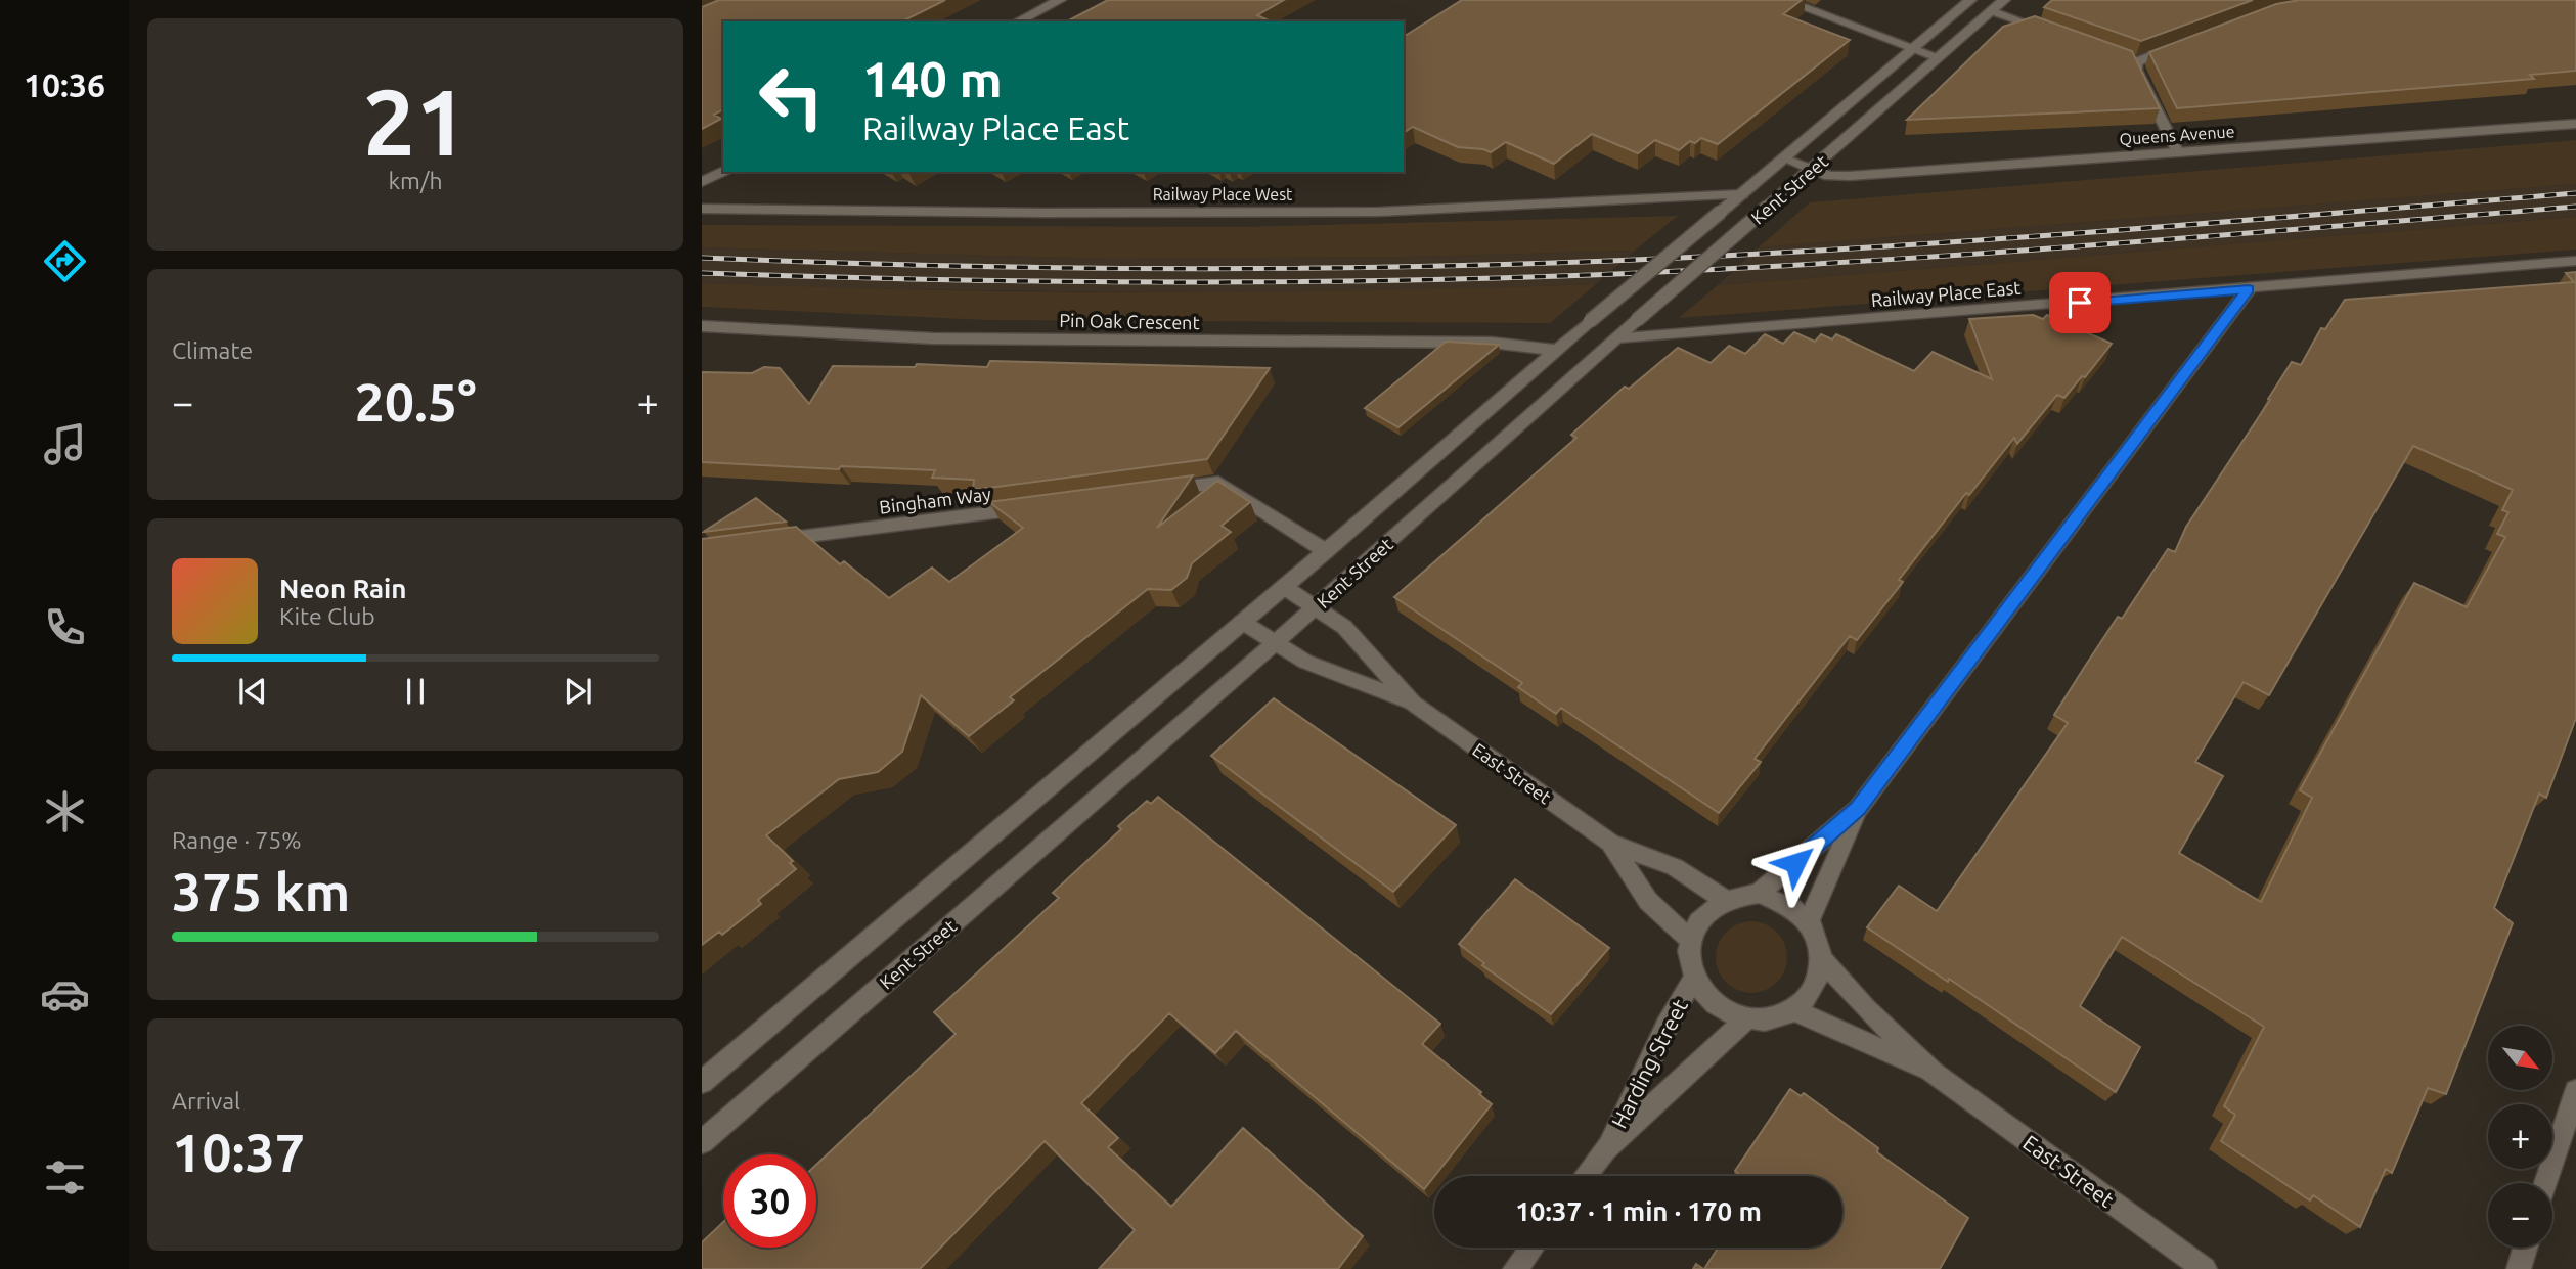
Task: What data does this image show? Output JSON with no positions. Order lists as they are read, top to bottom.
{
  "streets": {
    "street": [
      "Queens Avenue",
      "Kent Street",
      "Railway Place West",
      "Railway Place East",
      "Pin Oak Crescent",
      "Bingham Way",
      "East Street",
      "Harding Street"
    ]
  },
  "crossings": [
    ["Queens Avenue", "Kent Street"],
    ["Kent Street", "Railway Place West"],
    ["Kent Street", "Railway Place East"],
    ["Kent Street", "Pin Oak Crescent"],
    ["Kent Street", "East Street"],
    ["East Street", "Harding Street"]
  ],
  "north": "bottom right",
  "page": {
    "tabs": "10:36",
    "tile": [
      ["21", "km/h"],
      "Climate",
      ["Range · 75%", "375 km"],
      ["Arrival", "10:37"]
    ],
    "turn": ["140 m", "Railway Place East"],
    "heat": ["−", "20.5°", "+"],
    "song": ["Neon Rain", "Kite Club"],
    "map_buttons": ["+", "−"],
    "limit": "30",
    "trip": "10:37 · 1 min · 170 m"
  }
}
